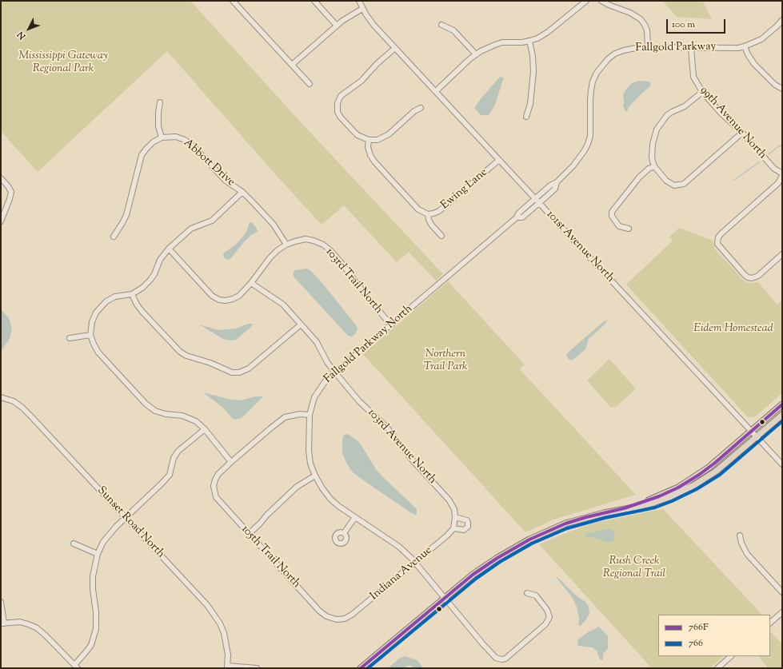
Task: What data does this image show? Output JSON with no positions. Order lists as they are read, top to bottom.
{
  "streets": {
    "street": [
      "Fallgold Parkway",
      "99th Avenue North",
      "Abbott Drive",
      "Ewing Lane",
      "101st Avenue North",
      "103rd Trail North",
      "Fallgold Parkway North",
      "103rd Avenue North",
      "Sunset Road North",
      "105th Trail North",
      "Indiana Avenue"
    ]
  },
  "crossings": [
    ["Fallgold Parkway", "99th Avenue North"],
    ["Fallgold Parkway", "Fallgold Parkway North"],
    ["Abbott Drive", "103rd Trail North"],
    ["Ewing Lane", "101st Avenue North"],
    ["101st Avenue North", "Fallgold Parkway North"],
    ["103rd Trail North", "Fallgold Parkway North"],
    ["103rd Trail North", "103rd Avenue North"],
    ["Fallgold Parkway North", "103rd Avenue North"],
    ["Fallgold Parkway North", "Indiana Avenue"],
    ["105th Trail North", "Indiana Avenue"]
  ],
  "parks": [
    "Mississippi Gateway Regional Park",
    "Eidem Homestead",
    "Northern Trail Park",
    "Rush Creek Regional Trail"
  ],
  "lines": ["transit line 766F", "transit line 766"],
  "legend": ["766F", "766"],
  "scale_bar": "100 m",
  "north": "bottom left"
}
